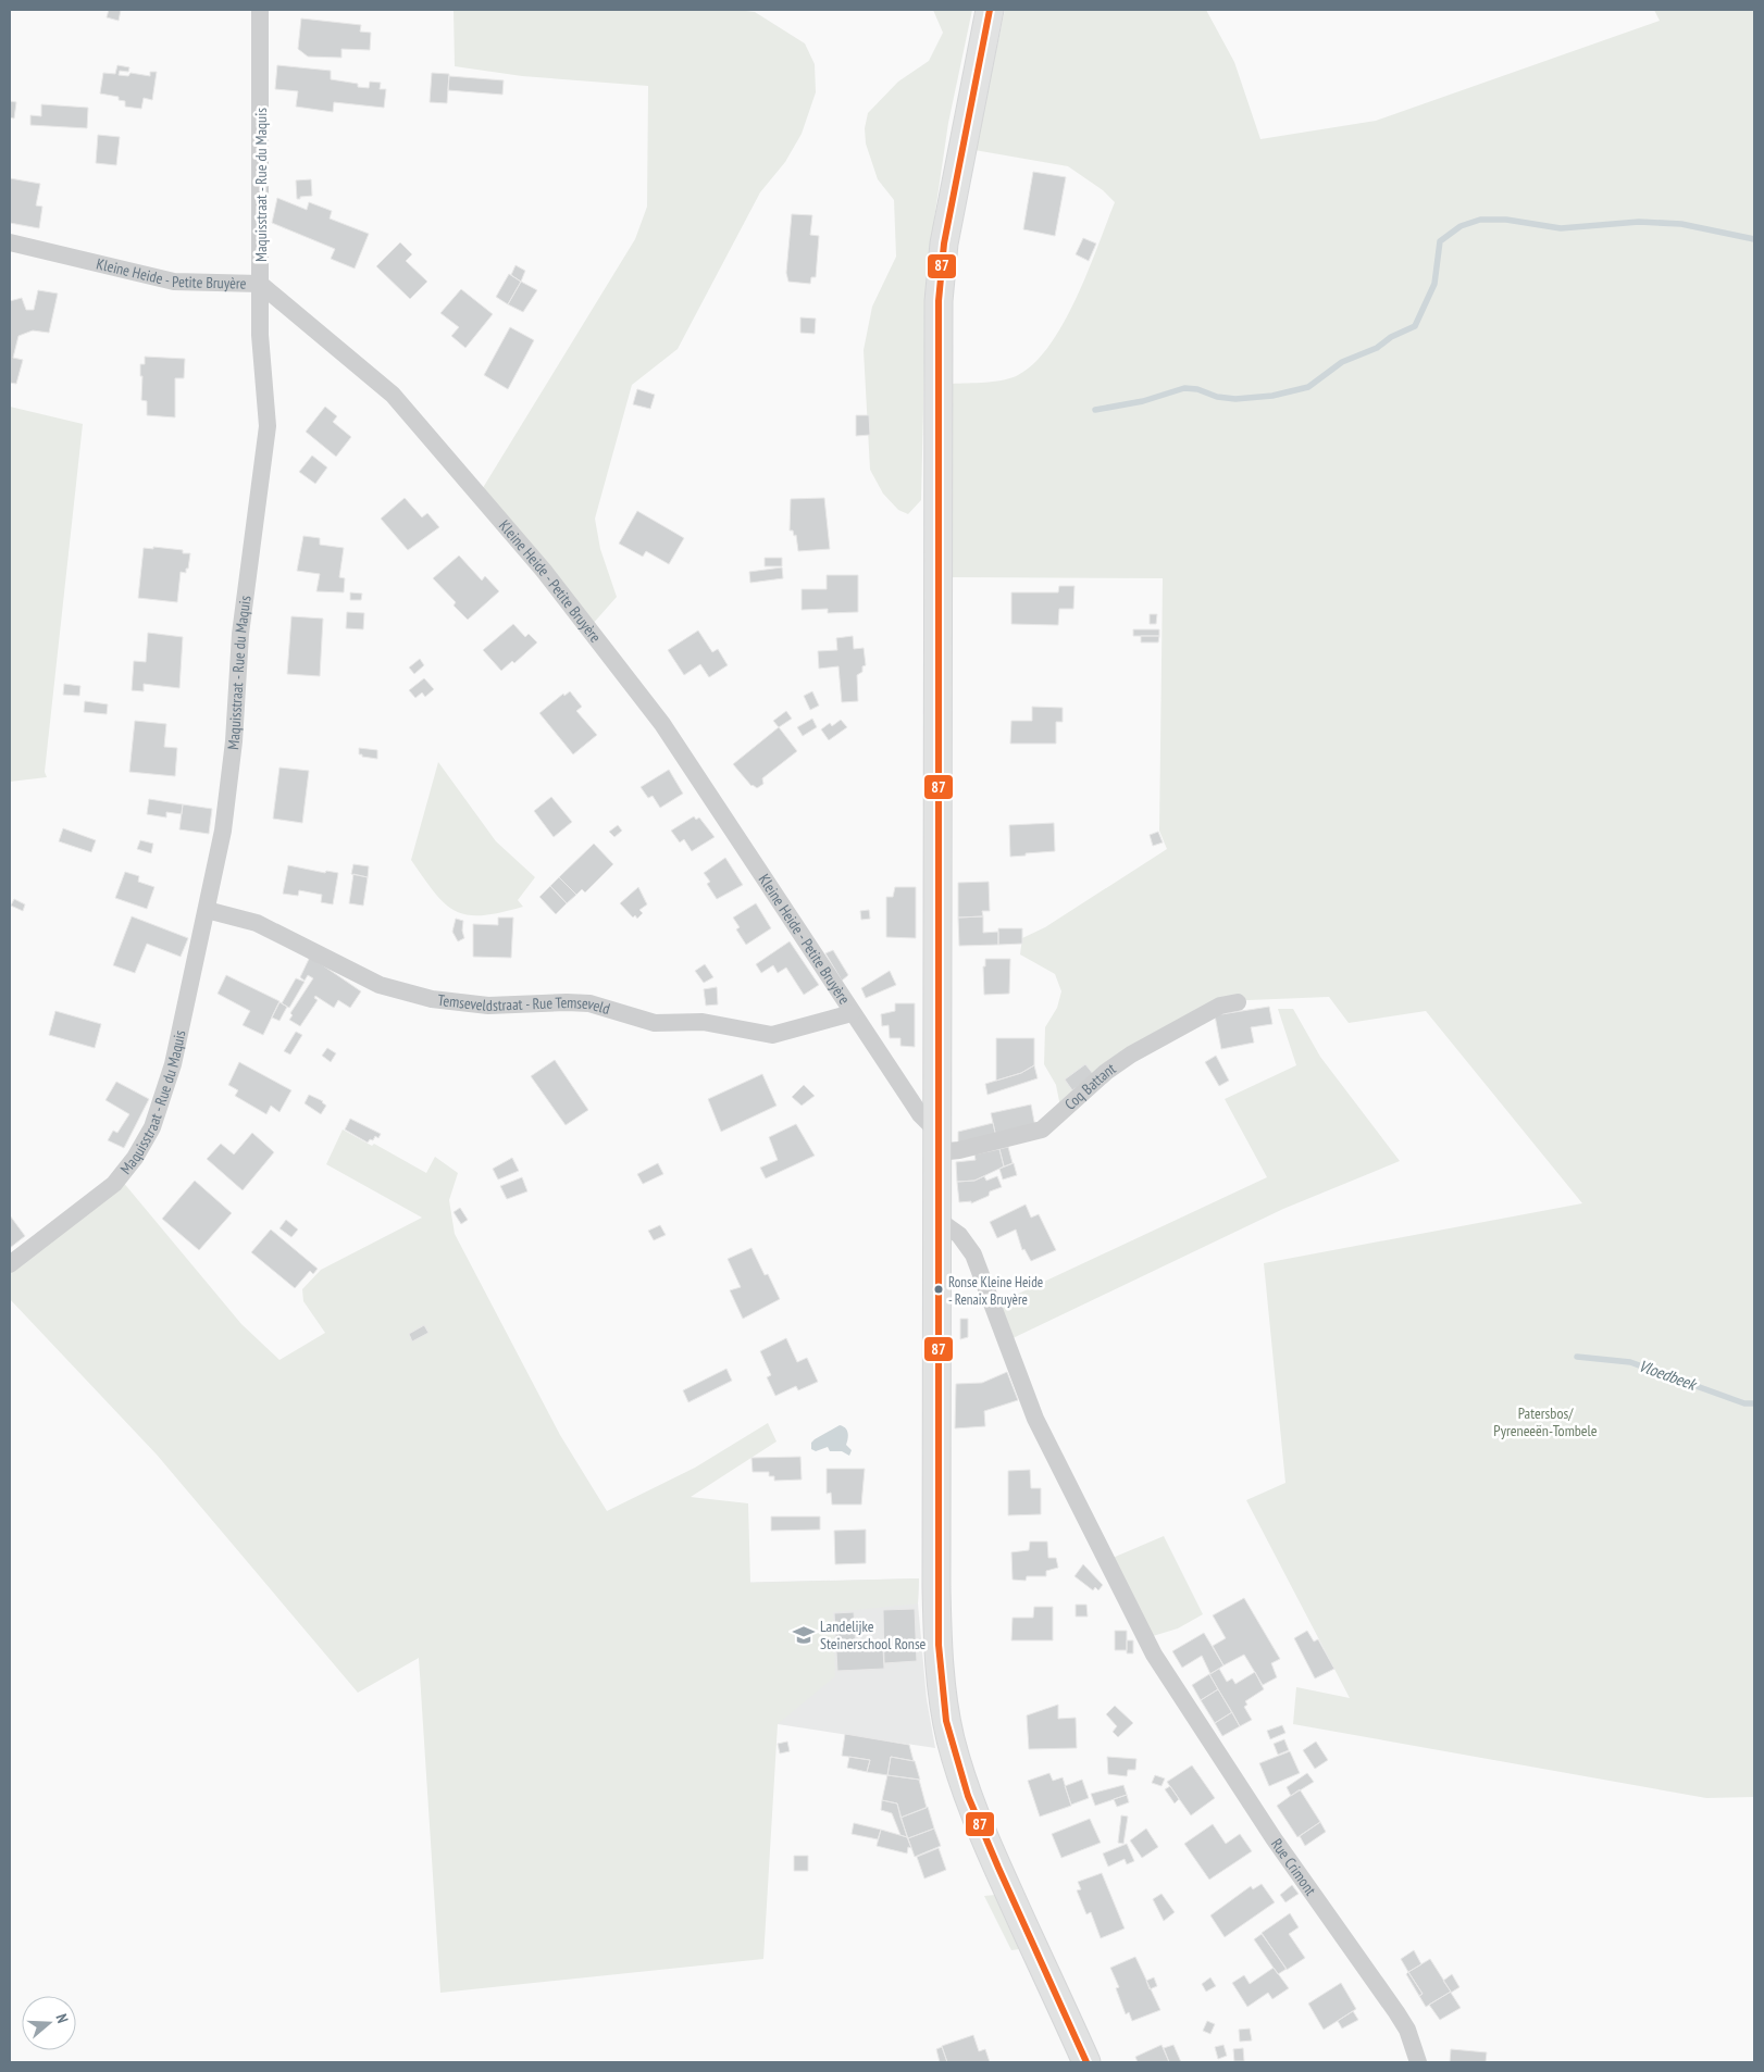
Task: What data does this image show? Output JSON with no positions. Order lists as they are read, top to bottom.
{
  "streets": {
    "street": [
      "Maquisstraat - Rue du Maquis",
      "Kleine Heide - Petite Bruyère",
      "Temseveldstraat - Rue Temseveld",
      "Coq Battant",
      "Rue Crimont"
    ]
  },
  "crossings": [
    ["Maquisstraat - Rue du Maquis", "Kleine Heide - Petite Bruyère"],
    ["Maquisstraat - Rue du Maquis", "Temseveldstraat - Rue Temseveld"],
    ["Kleine Heide - Petite Bruyère", "Temseveldstraat - Rue Temseveld"],
    ["Kleine Heide - Petite Bruyère", "Coq Battant"]
  ],
  "water": ["Vloedbeek"],
  "parks": ["Patersbos/ Pyreneeën-Tombele"],
  "places": {
    "other": ["Ronse Kleine Heide - Renaix Bruyère"],
    "school or university": ["Landelijke Steinerschool Ronse"]
  },
  "lines": ["transit line 87"],
  "north": "right"
}
